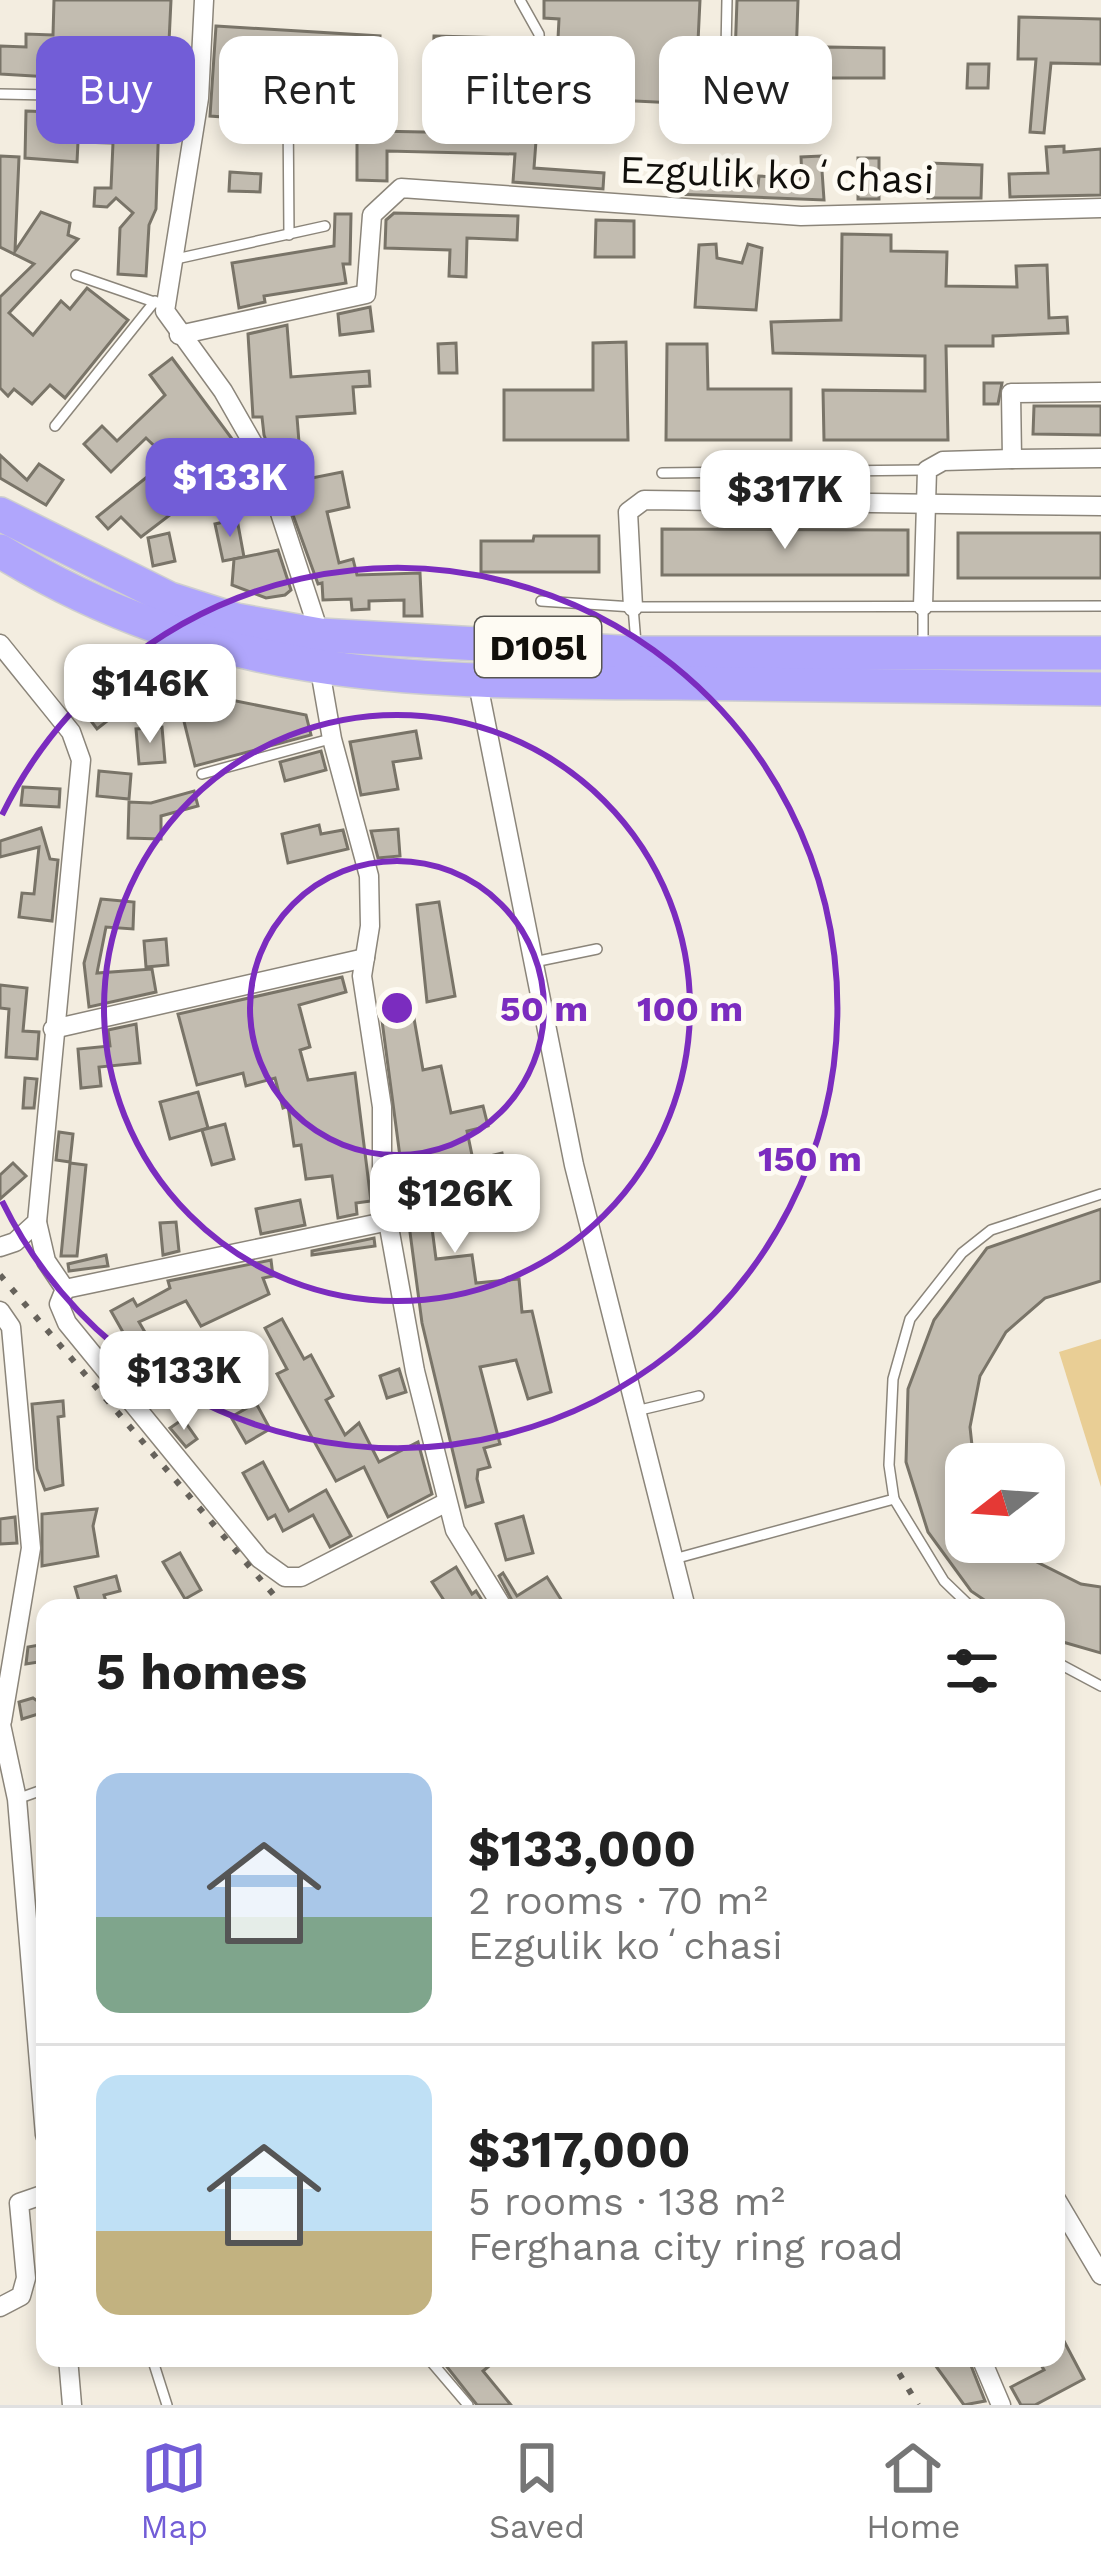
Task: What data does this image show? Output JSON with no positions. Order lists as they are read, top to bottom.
{
  "streets": {
    "highway": ["D105l"],
    "street": ["Ezgulik koʻchasi"]
  },
  "north": "left",
  "page": {
    "chip": [
      "Buy",
      "Rent",
      "Filters",
      "New"
    ],
    "price": [
      "$133K",
      "$317K",
      "$146K",
      "$126K",
      "$133K"
    ],
    "heading": "5 homes",
    "list": [
      {
        "name": "$133,000",
        "note": "2 rooms · 70 m² · Ezgulik koʻchasi"
      },
      {
        "name": "$317,000",
        "note": "5 rooms · 138 m² · Ferghana city ring road"
      }
    ],
    "tabs": ["Map", "Saved", "Home"]
  },
  "rings": ["50 m", "100 m", "150 m"]
}
